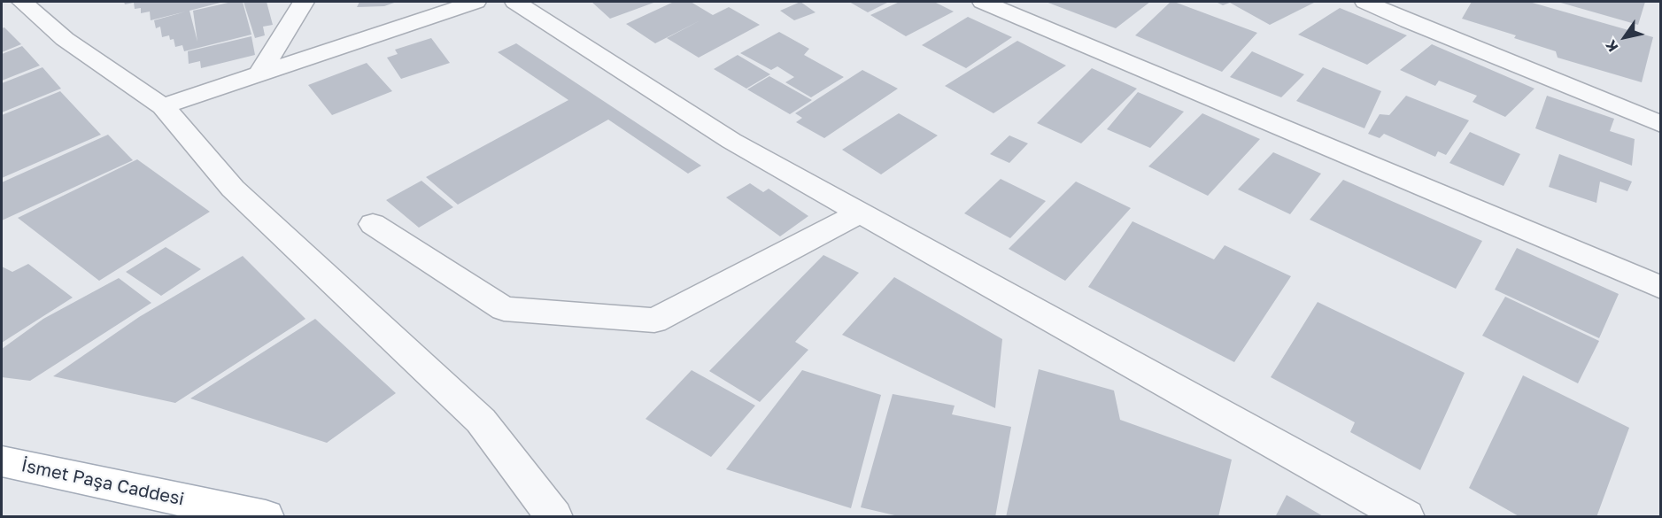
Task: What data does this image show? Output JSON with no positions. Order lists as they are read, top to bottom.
{
  "streets": {
    "main road": ["İsmet Paşa Caddesi"]
  },
  "north": "bottom left"
}
